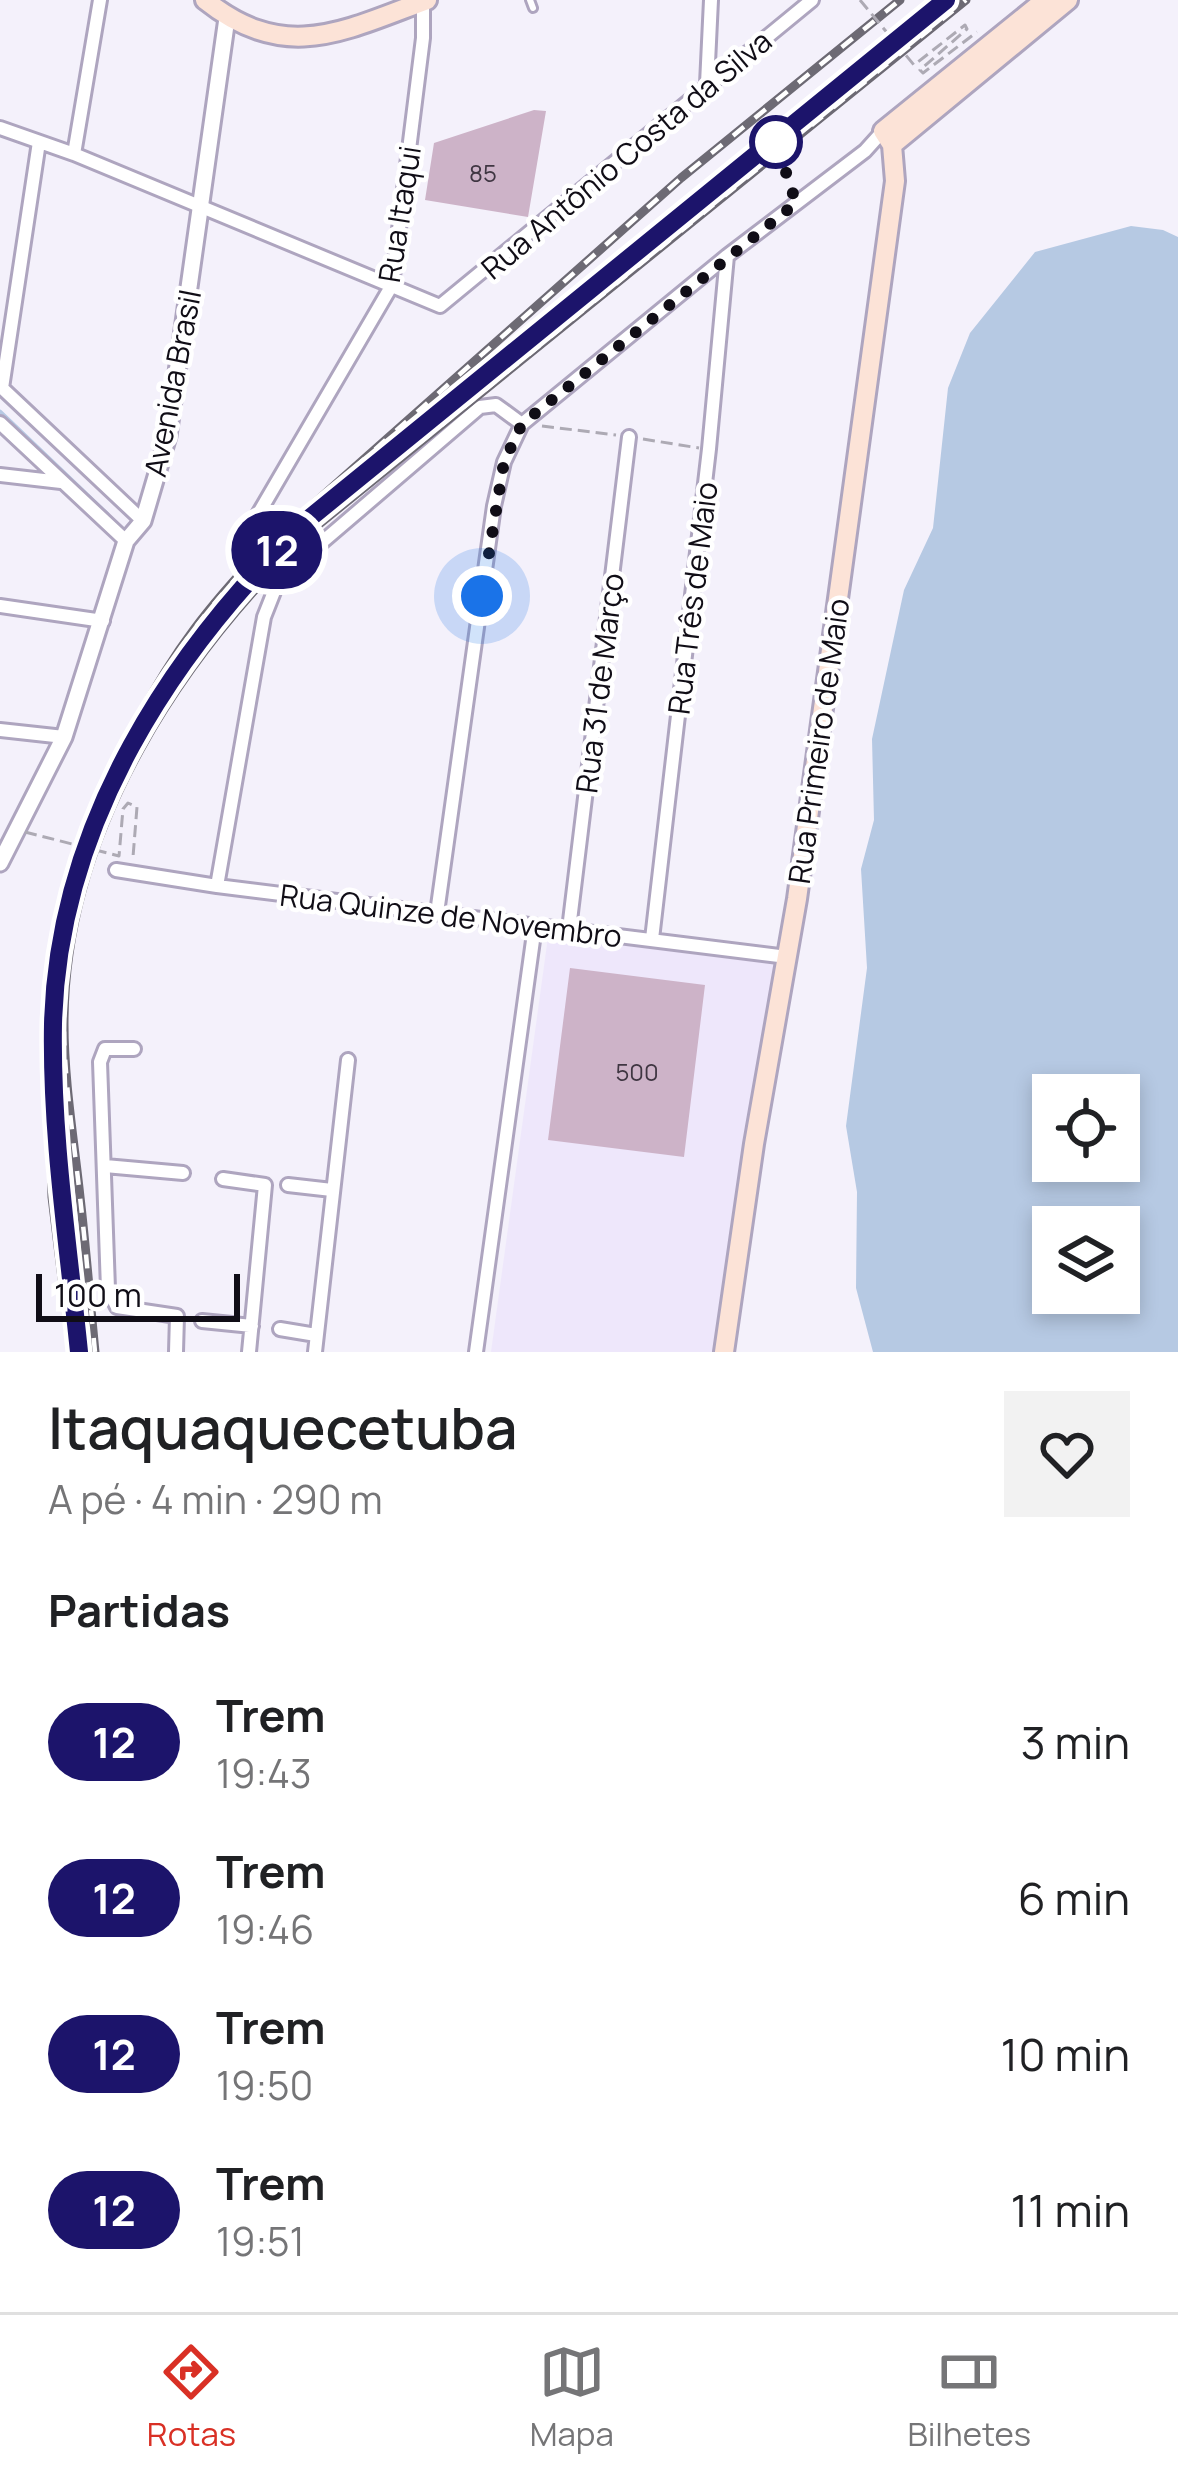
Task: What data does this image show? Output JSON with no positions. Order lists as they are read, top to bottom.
{
  "streets": {
    "main road": ["Rua Primeiro de Maio"],
    "street": [
      "Rua Antônio Costa da Silva",
      "Rua Itaqui",
      "Avenida Brasil",
      "Rua Três de Maio",
      "Rua 31 de Março",
      "Rua Quinze de Novembro"
    ]
  },
  "crossings": [
    ["Rua Antônio Costa da Silva", "Rua Itaqui"],
    ["Rua Três de Maio", "Rua Quinze de Novembro"],
    ["Rua 31 de Março", "Rua Quinze de Novembro"],
    ["Rua Primeiro de Maio", "Rua Quinze de Novembro"]
  ],
  "house_numbers": ["85", "500"],
  "scale_bar": "100 m",
  "page": {
    "on_map": "12",
    "scale": "100 m",
    "heading": [
      ["Itaquaquecetuba", "A pé · 4 min · 290 m"],
      "Partidas"
    ],
    "list": [
      {
        "mark": "12",
        "name": "Trem",
        "note": "19:43",
        "value": "3 min"
      },
      {
        "mark": "12",
        "name": "Trem",
        "note": "19:46",
        "value": "6 min"
      },
      {
        "mark": "12",
        "name": "Trem",
        "note": "19:50",
        "value": "10 min"
      },
      {
        "mark": "12",
        "name": "Trem",
        "note": "19:51",
        "value": "11 min"
      }
    ],
    "tabs": ["Rotas", "Mapa", "Bilhetes"]
  }
}
